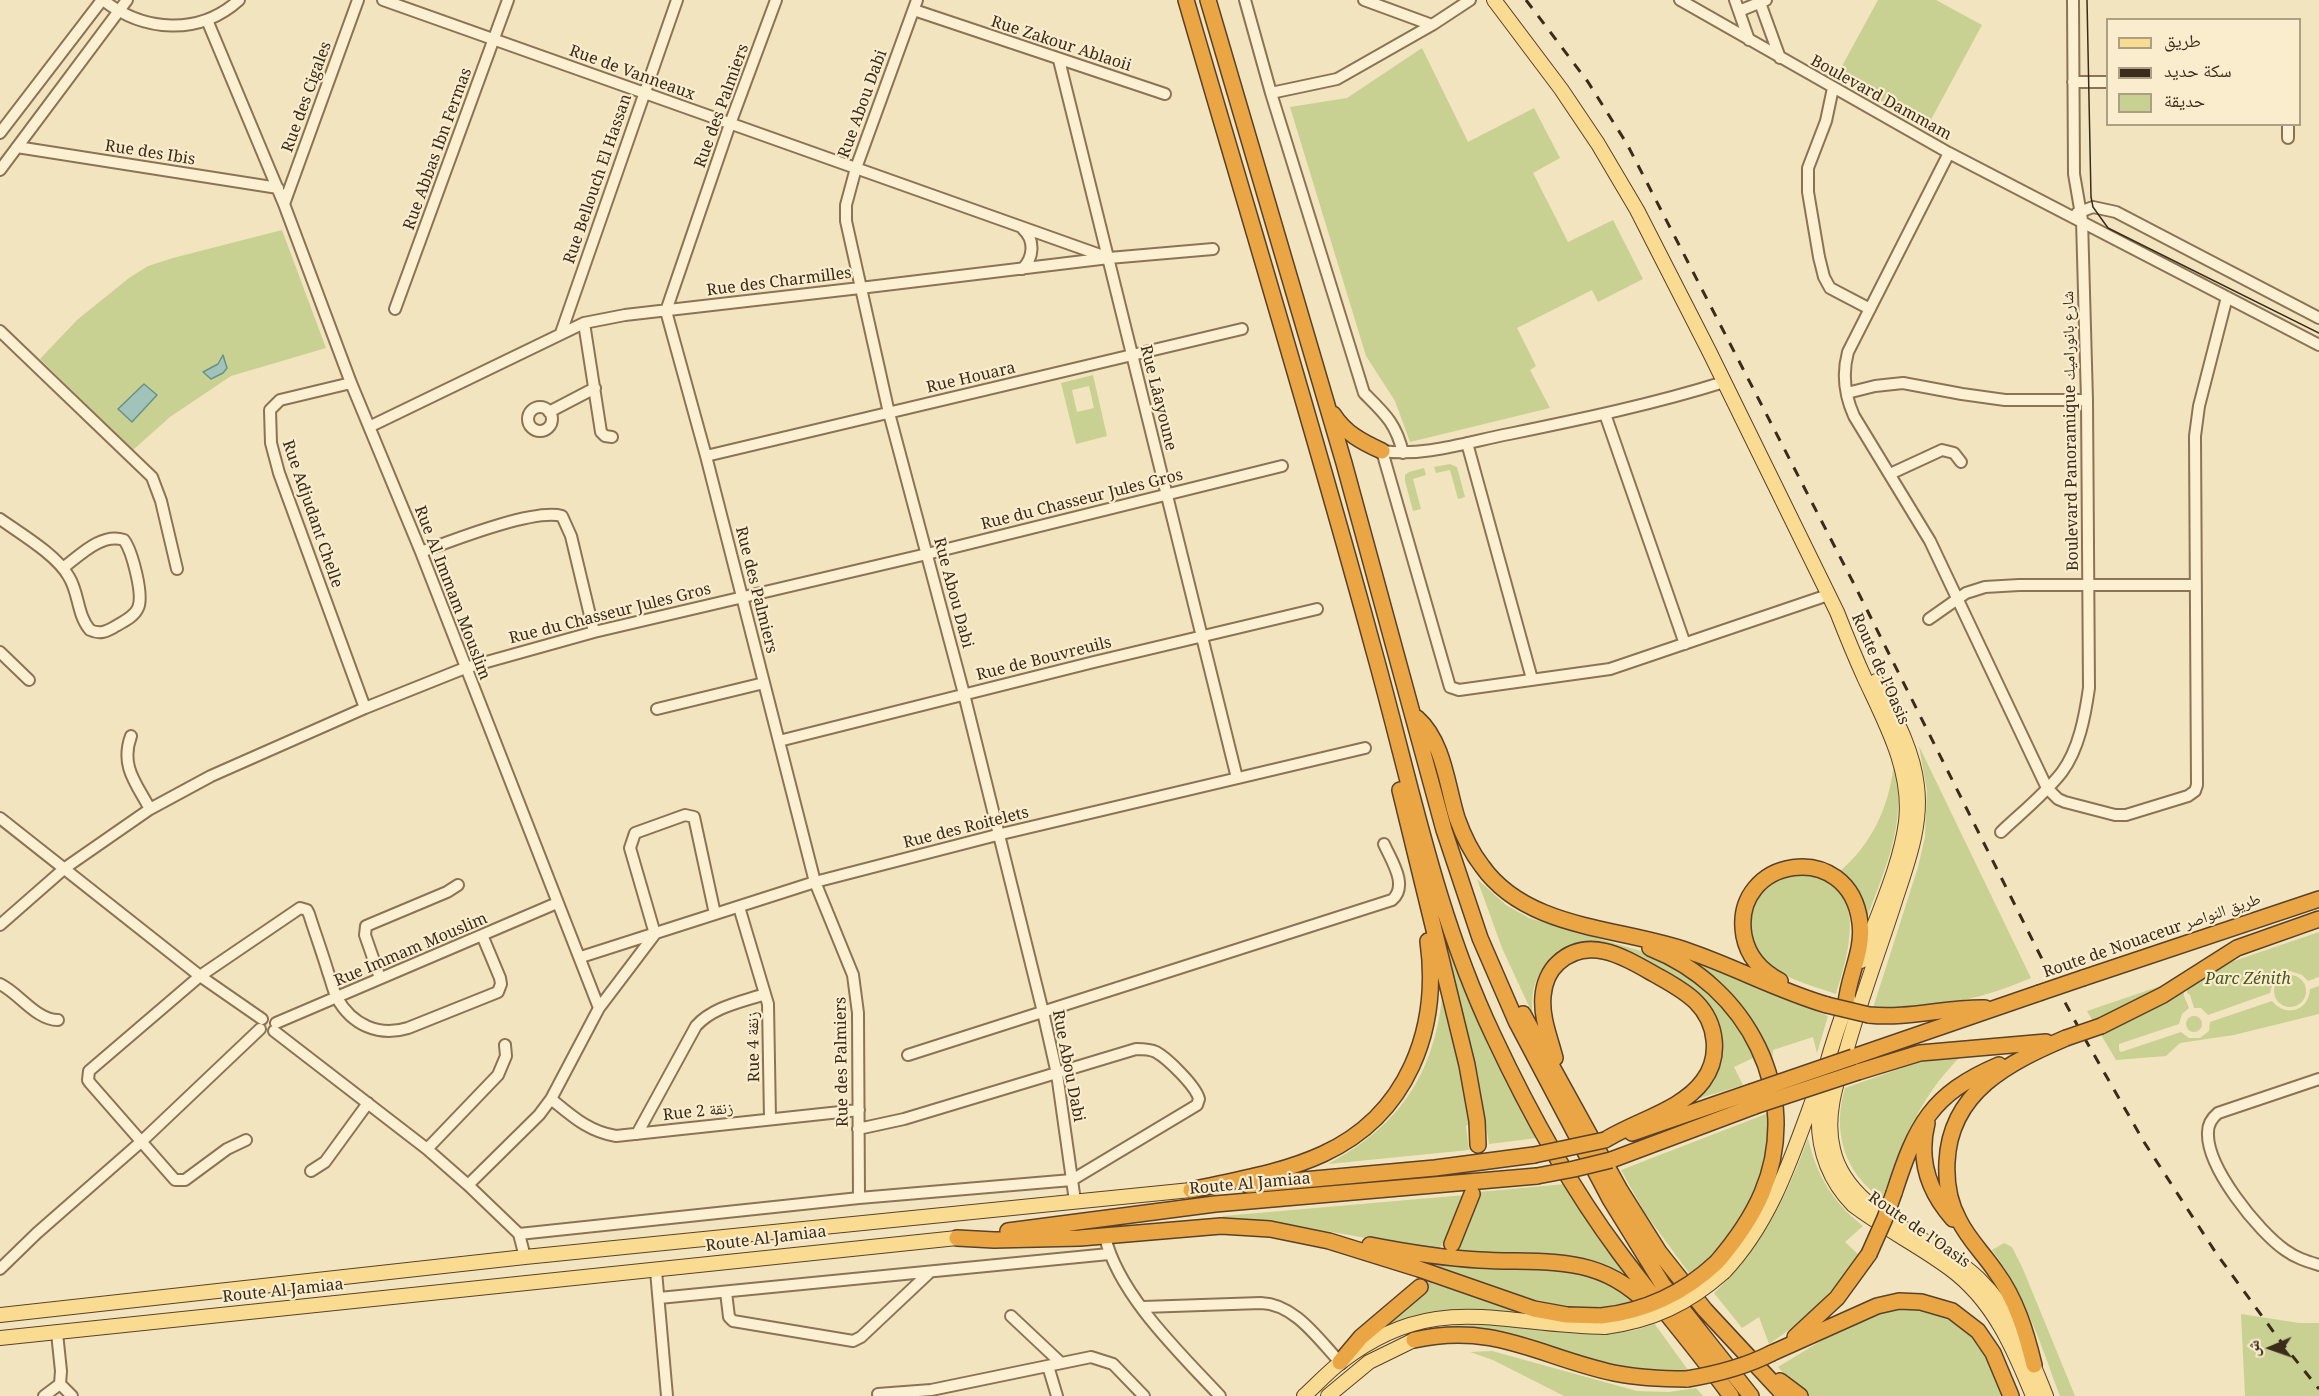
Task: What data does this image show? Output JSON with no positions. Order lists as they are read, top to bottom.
{
  "streets": {
    "highway": ["Route de Nouaceur طريق النواصر", "Route Al Jamiaa"],
    "main road": ["Route de l'Oasis"],
    "street": [
      "Rue Zakour Ablaoii",
      "Rue de Vanneaux",
      "Rue des Cigales",
      "Boulevard Dammam",
      "Rue Abou Dabi",
      "Rue des Palmiers",
      "Rue Abbas Ibn Fermas",
      "Rue des Ibis",
      "Rue Bellouch El Hassan",
      "Rue des Charmilles",
      "Rue Houara",
      "Rue Lâayoune",
      "Boulevard Panoramique شارع بانوراميك",
      "Rue du Chasseur Jules Gros",
      "Rue Adjudant Chelle",
      "Rue Al Immam Mouslim",
      "Rue de Bouvreuils",
      "Rue des Roitelets",
      "Rue Immam Mouslim",
      "Rue 4 زنقة",
      "Rue 2 زنقة"
    ]
  },
  "crossings": [
    ["Rue Zakour Ablaoii", "Rue Abou Dabi"],
    ["Rue Zakour Ablaoii", "Rue Lâayoune"],
    ["Rue de Vanneaux", "Rue Abou Dabi"],
    ["Rue de Vanneaux", "Rue des Palmiers"],
    ["Rue de Vanneaux", "Rue Abbas Ibn Fermas"],
    ["Rue de Vanneaux", "Rue Bellouch El Hassan"],
    ["Rue de Vanneaux", "Rue des Charmilles"],
    ["Rue de Vanneaux", "Rue Lâayoune"],
    ["Rue des Cigales", "Rue Al Immam Mouslim"],
    ["Boulevard Dammam", "Boulevard Panoramique شارع بانوراميك"],
    ["Rue Abou Dabi", "Rue des Charmilles"],
    ["Rue Abou Dabi", "Rue Houara"],
    ["Rue Abou Dabi", "Rue du Chasseur Jules Gros"],
    ["Rue Abou Dabi", "Rue de Bouvreuils"],
    ["Rue Abou Dabi", "Rue des Roitelets"],
    ["Rue Abou Dabi", "Route Al Jamiaa"],
    ["Rue des Palmiers", "Rue des Charmilles"],
    ["Rue des Palmiers", "Rue Houara"],
    ["Rue des Palmiers", "Rue du Chasseur Jules Gros"],
    ["Rue des Palmiers", "Rue de Bouvreuils"],
    ["Rue des Palmiers", "Rue des Roitelets"],
    ["Rue des Palmiers", "Rue 2 زنقة"],
    ["Rue des Ibis", "Rue Al Immam Mouslim"],
    ["Rue Bellouch El Hassan", "Rue des Charmilles"],
    ["Rue des Charmilles", "Rue Lâayoune"],
    ["Rue des Charmilles", "Rue Al Immam Mouslim"],
    ["Rue Houara", "Rue Lâayoune"],
    ["Rue Lâayoune", "Rue du Chasseur Jules Gros"],
    ["Rue Lâayoune", "Rue de Bouvreuils"],
    ["Rue Lâayoune", "Rue des Roitelets"],
    ["Rue du Chasseur Jules Gros", "Rue Adjudant Chelle"],
    ["Rue du Chasseur Jules Gros", "Rue Al Immam Mouslim"],
    ["Rue Adjudant Chelle", "Rue Al Immam Mouslim"],
    ["Rue Al Immam Mouslim", "Rue des Roitelets"],
    ["Rue Al Immam Mouslim", "Rue Immam Mouslim"],
    ["Rue des Roitelets", "Rue 4 زنقة"],
    ["Rue 4 زنقة", "Rue 2 زنقة"]
  ],
  "parks": ["Parc Zénith"],
  "legend": ["طريق", "سكة حديد", "حديقة"],
  "north": "left"
}
